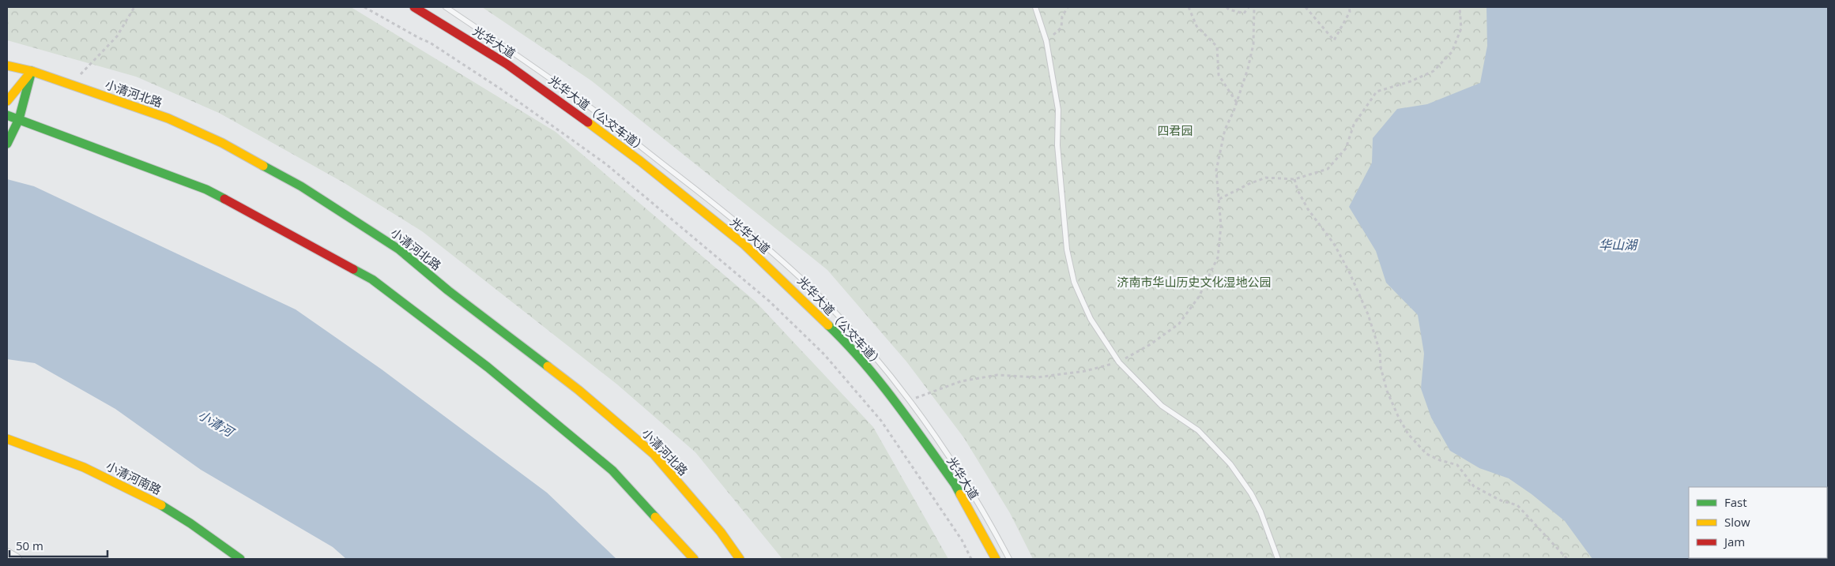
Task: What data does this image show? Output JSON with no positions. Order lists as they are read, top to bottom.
{
  "streets": {
    "main road": ["光华大道", "小清河北路", "小清河南路"],
    "lane": ["光华大道（公交车道）"]
  },
  "water": ["华山湖", "小清河"],
  "parks": ["四君园", "济南市华山历史文化湿地公园"],
  "legend": ["Fast", "Slow", "Jam"],
  "scale_bar": "50 m"
}
